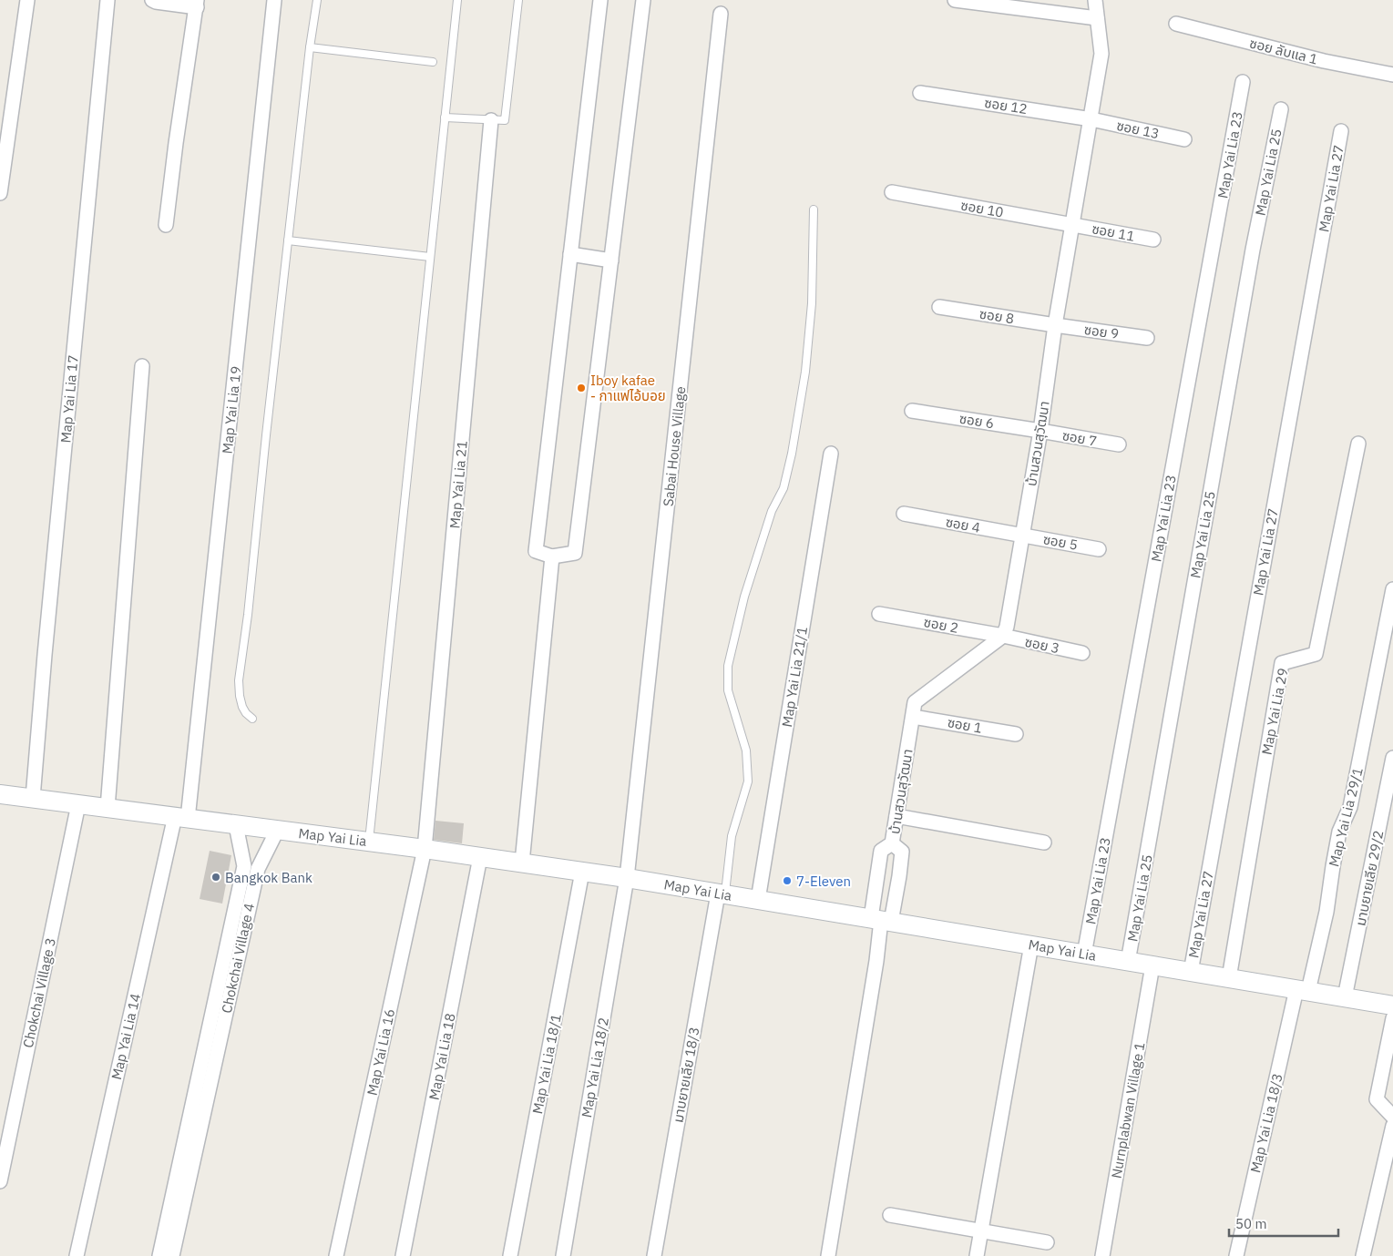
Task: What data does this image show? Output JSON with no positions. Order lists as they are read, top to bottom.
{
  "streets": {
    "street": [
      "ซอย ลับแล 1",
      "ซอย 12",
      "ซอย 13",
      "Map Yai Lia 23",
      "Map Yai Lia 25",
      "Map Yai Lia 27",
      "ซอย 10",
      "ซอย 11",
      "ซอย 8",
      "ซอย 9",
      "Map Yai Lia 17",
      "Map Yai Lia 19",
      "ซอย 6",
      "ซอย 7",
      "บ้านสวนสุวัฒนา",
      "Sabai House Village",
      "Map Yai Lia 21",
      "ซอย 4",
      "ซอย 5",
      "ซอย 2",
      "ซอย 3",
      "Map Yai Lia 21/1",
      "Map Yai Lia 29",
      "ซอย 1",
      "Map Yai Lia 29/1",
      "Map Yai Lia",
      "มาบยายเลีย 29/2",
      "Chokchai Village 4",
      "Chokchai Village 3",
      "Map Yai Lia 14",
      "Map Yai Lia 16",
      "Map Yai Lia 18",
      "Map Yai Lia 18/1",
      "Map Yai Lia 18/2",
      "มาบยายเลีย 18/3",
      "Nurnplabwan Village 1",
      "Map Yai Lia 18/3"
    ]
  },
  "crossings": [
    ["ซอย 12", "ซอย 13"],
    ["ซอย 12", "บ้านสวนสุวัฒนา"],
    ["ซอย 13", "บ้านสวนสุวัฒนา"],
    ["Map Yai Lia 23", "Map Yai Lia"],
    ["Map Yai Lia 25", "Map Yai Lia"],
    ["Map Yai Lia 27", "Map Yai Lia"],
    ["ซอย 10", "ซอย 11"],
    ["ซอย 10", "บ้านสวนสุวัฒนา"],
    ["ซอย 11", "บ้านสวนสุวัฒนา"],
    ["ซอย 8", "ซอย 9"],
    ["ซอย 8", "บ้านสวนสุวัฒนา"],
    ["ซอย 9", "บ้านสวนสุวัฒนา"],
    ["Map Yai Lia 17", "Map Yai Lia"],
    ["Map Yai Lia 19", "Map Yai Lia"],
    ["Map Yai Lia 19", "Map Yai Lia 14"],
    ["ซอย 6", "ซอย 7"],
    ["ซอย 6", "บ้านสวนสุวัฒนา"],
    ["ซอย 7", "บ้านสวนสุวัฒนา"],
    ["บ้านสวนสุวัฒนา", "ซอย 4"],
    ["บ้านสวนสุวัฒนา", "ซอย 5"],
    ["บ้านสวนสุวัฒนา", "ซอย 2"],
    ["บ้านสวนสุวัฒนา", "ซอย 3"],
    ["บ้านสวนสุวัฒนา", "ซอย 1"],
    ["Sabai House Village", "Map Yai Lia"],
    ["Sabai House Village", "Map Yai Lia 18/2"],
    ["Map Yai Lia 21", "Map Yai Lia"],
    ["Map Yai Lia 21", "Map Yai Lia 16"],
    ["ซอย 4", "ซอย 5"],
    ["ซอย 2", "ซอย 3"],
    ["Map Yai Lia 21/1", "Map Yai Lia"],
    ["Map Yai Lia 29", "Map Yai Lia"],
    ["Map Yai Lia 29/1", "Map Yai Lia"],
    ["Map Yai Lia 29/1", "Map Yai Lia 18/3"],
    ["Map Yai Lia", "มาบยายเลีย 29/2"],
    ["Map Yai Lia", "Chokchai Village 4"],
    ["Map Yai Lia", "Chokchai Village 3"],
    ["Map Yai Lia", "Map Yai Lia 14"],
    ["Map Yai Lia", "Map Yai Lia 16"],
    ["Map Yai Lia", "Map Yai Lia 18"],
    ["Map Yai Lia", "Map Yai Lia 18/1"],
    ["Map Yai Lia", "Map Yai Lia 18/2"],
    ["Map Yai Lia", "มาบยายเลีย 18/3"],
    ["Map Yai Lia", "Nurnplabwan Village 1"],
    ["Map Yai Lia", "Map Yai Lia 18/3"]
  ],
  "places": ["Iboy kafae - กาแฟไอ้บอย", "Bangkok Bank", "7-Eleven"],
  "scale_bar": "50 m"
}
